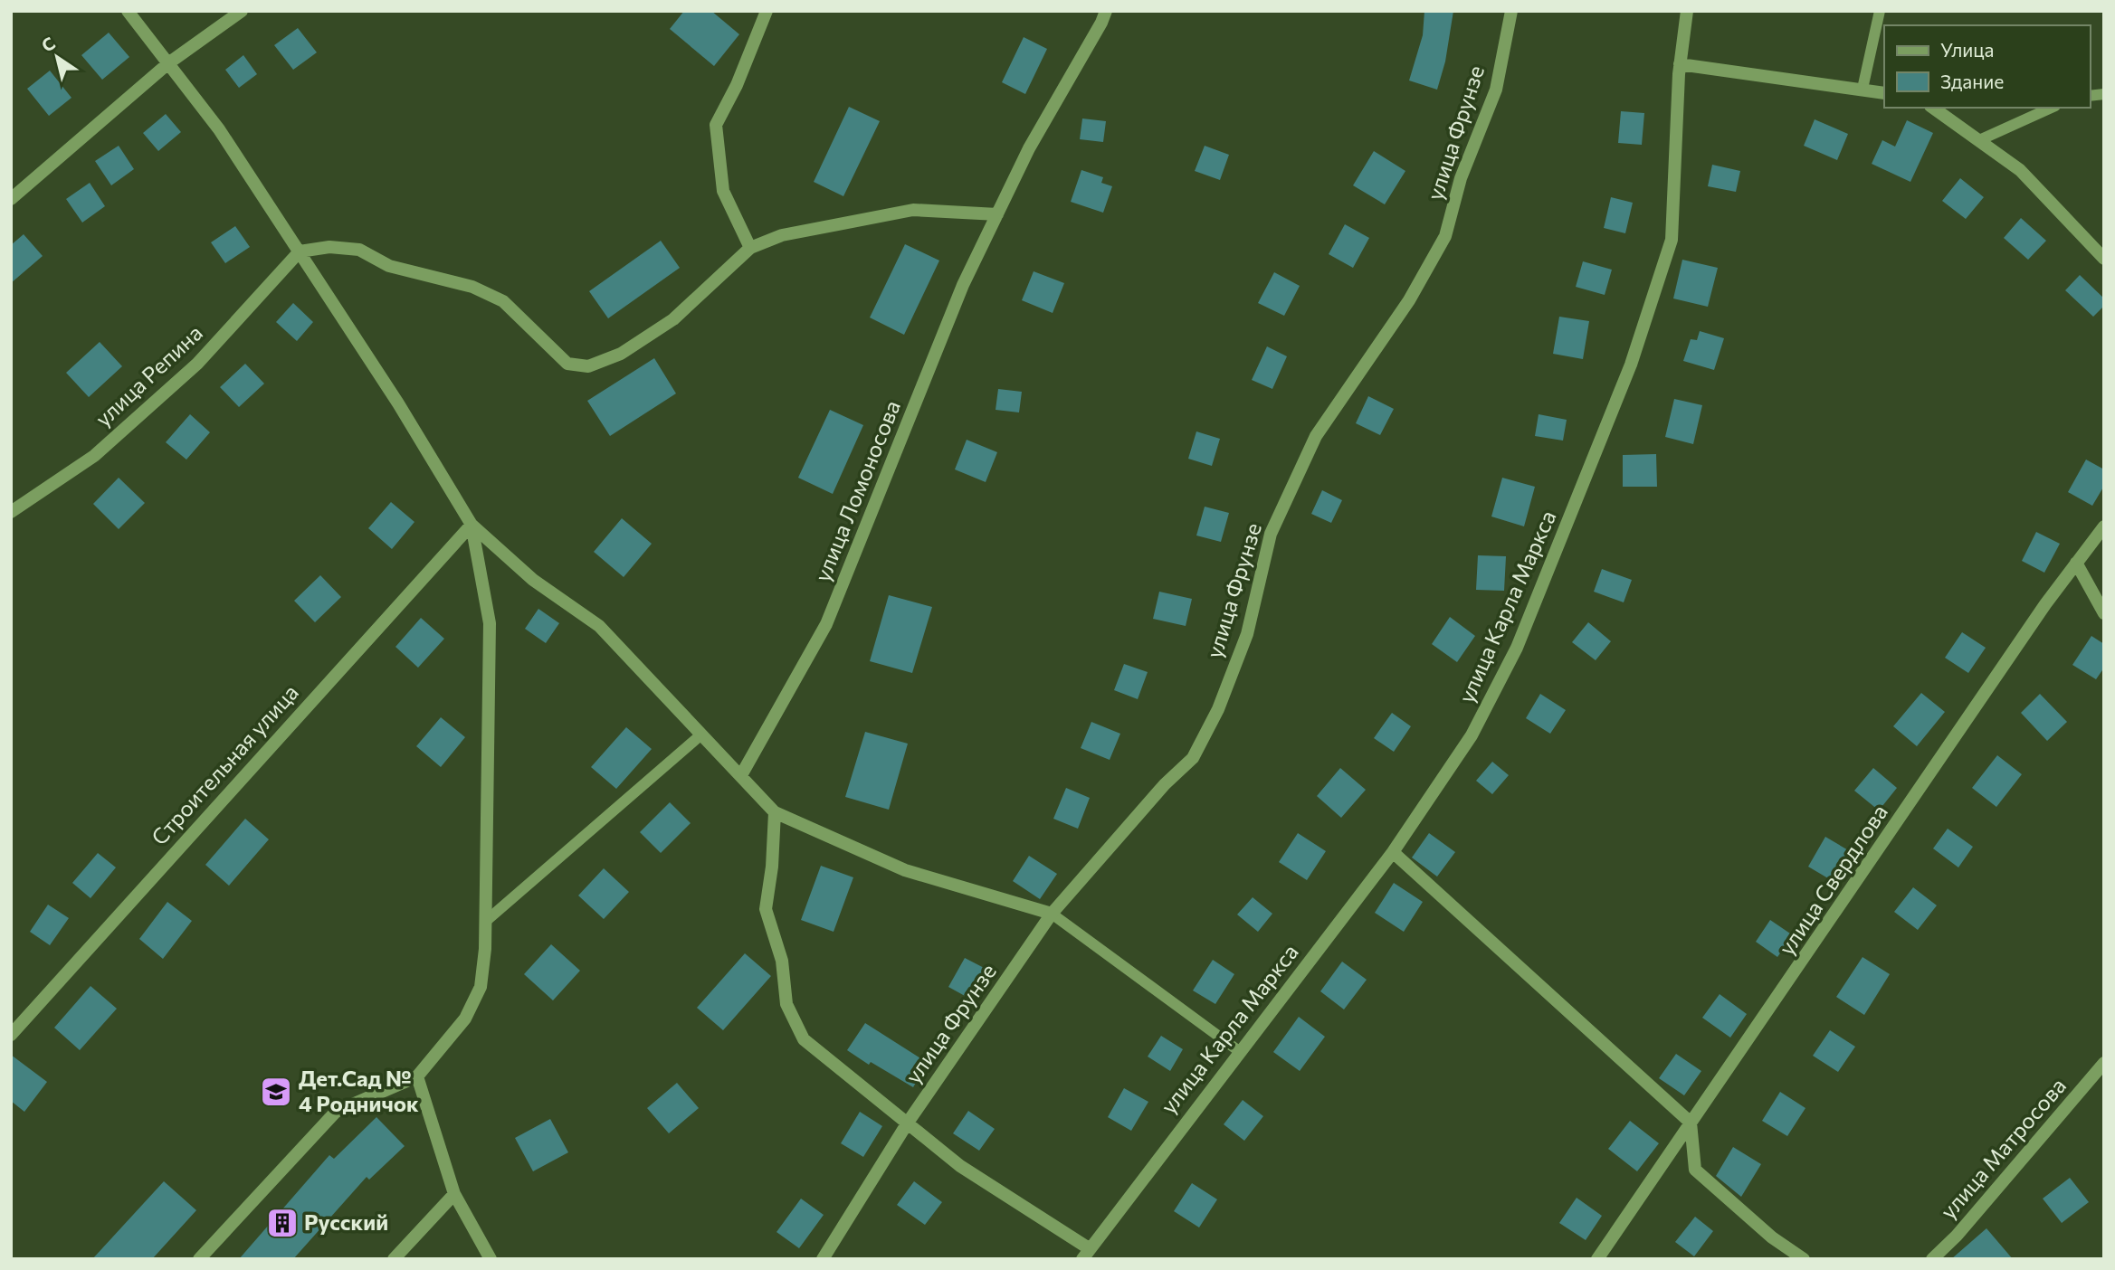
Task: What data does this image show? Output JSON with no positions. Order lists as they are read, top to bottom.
{
  "streets": {
    "street": [
      "улица Фрунзе",
      "улица Репина",
      "улица Ломоносова",
      "улица Карла Маркса",
      "Строительная улица",
      "улица Свердлова",
      "улица Матросова"
    ]
  },
  "places": {
    "school or university": ["Дет.Сад № 4 Родничок"],
    "building": ["Русский"]
  },
  "legend": ["Улица", "Здание"],
  "north": "top left"
}
